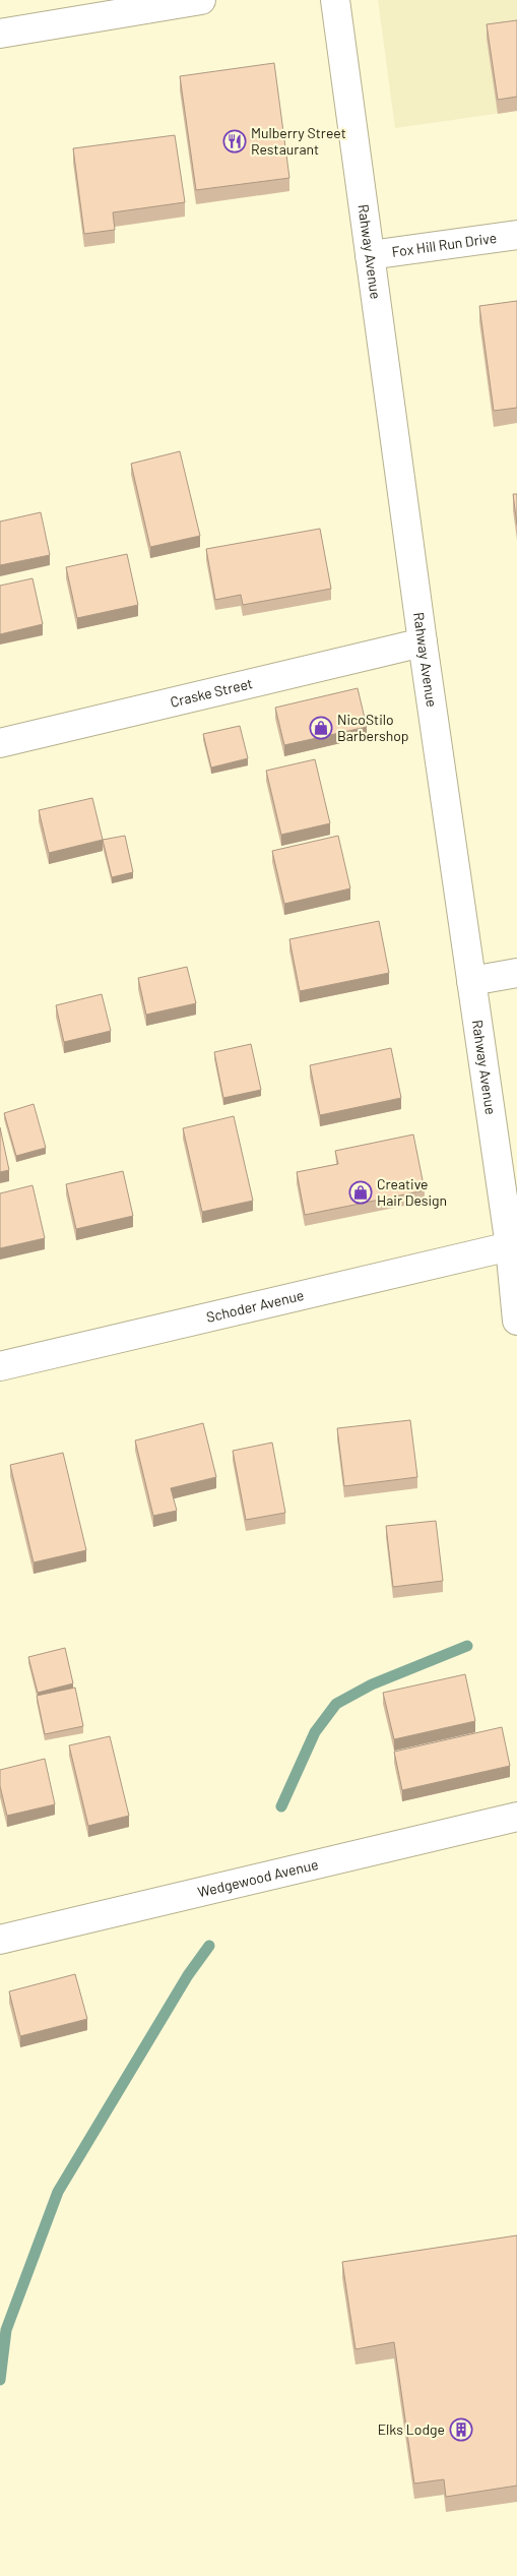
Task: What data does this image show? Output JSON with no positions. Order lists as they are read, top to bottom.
{
  "streets": {
    "street": [
      "Fox Hill Run Drive",
      "Rahway Avenue",
      "Craske Street",
      "Schoder Avenue",
      "Wedgewood Avenue"
    ]
  },
  "crossings": [
    ["Fox Hill Run Drive", "Rahway Avenue"],
    ["Rahway Avenue", "Craske Street"],
    ["Rahway Avenue", "Schoder Avenue"]
  ],
  "places": {
    "restaurant": ["Mulberry Street Restaurant"],
    "shop": ["NicoStilo Barbershop", "Creative Hair Design"],
    "building": ["Elks Lodge"]
  }
}
